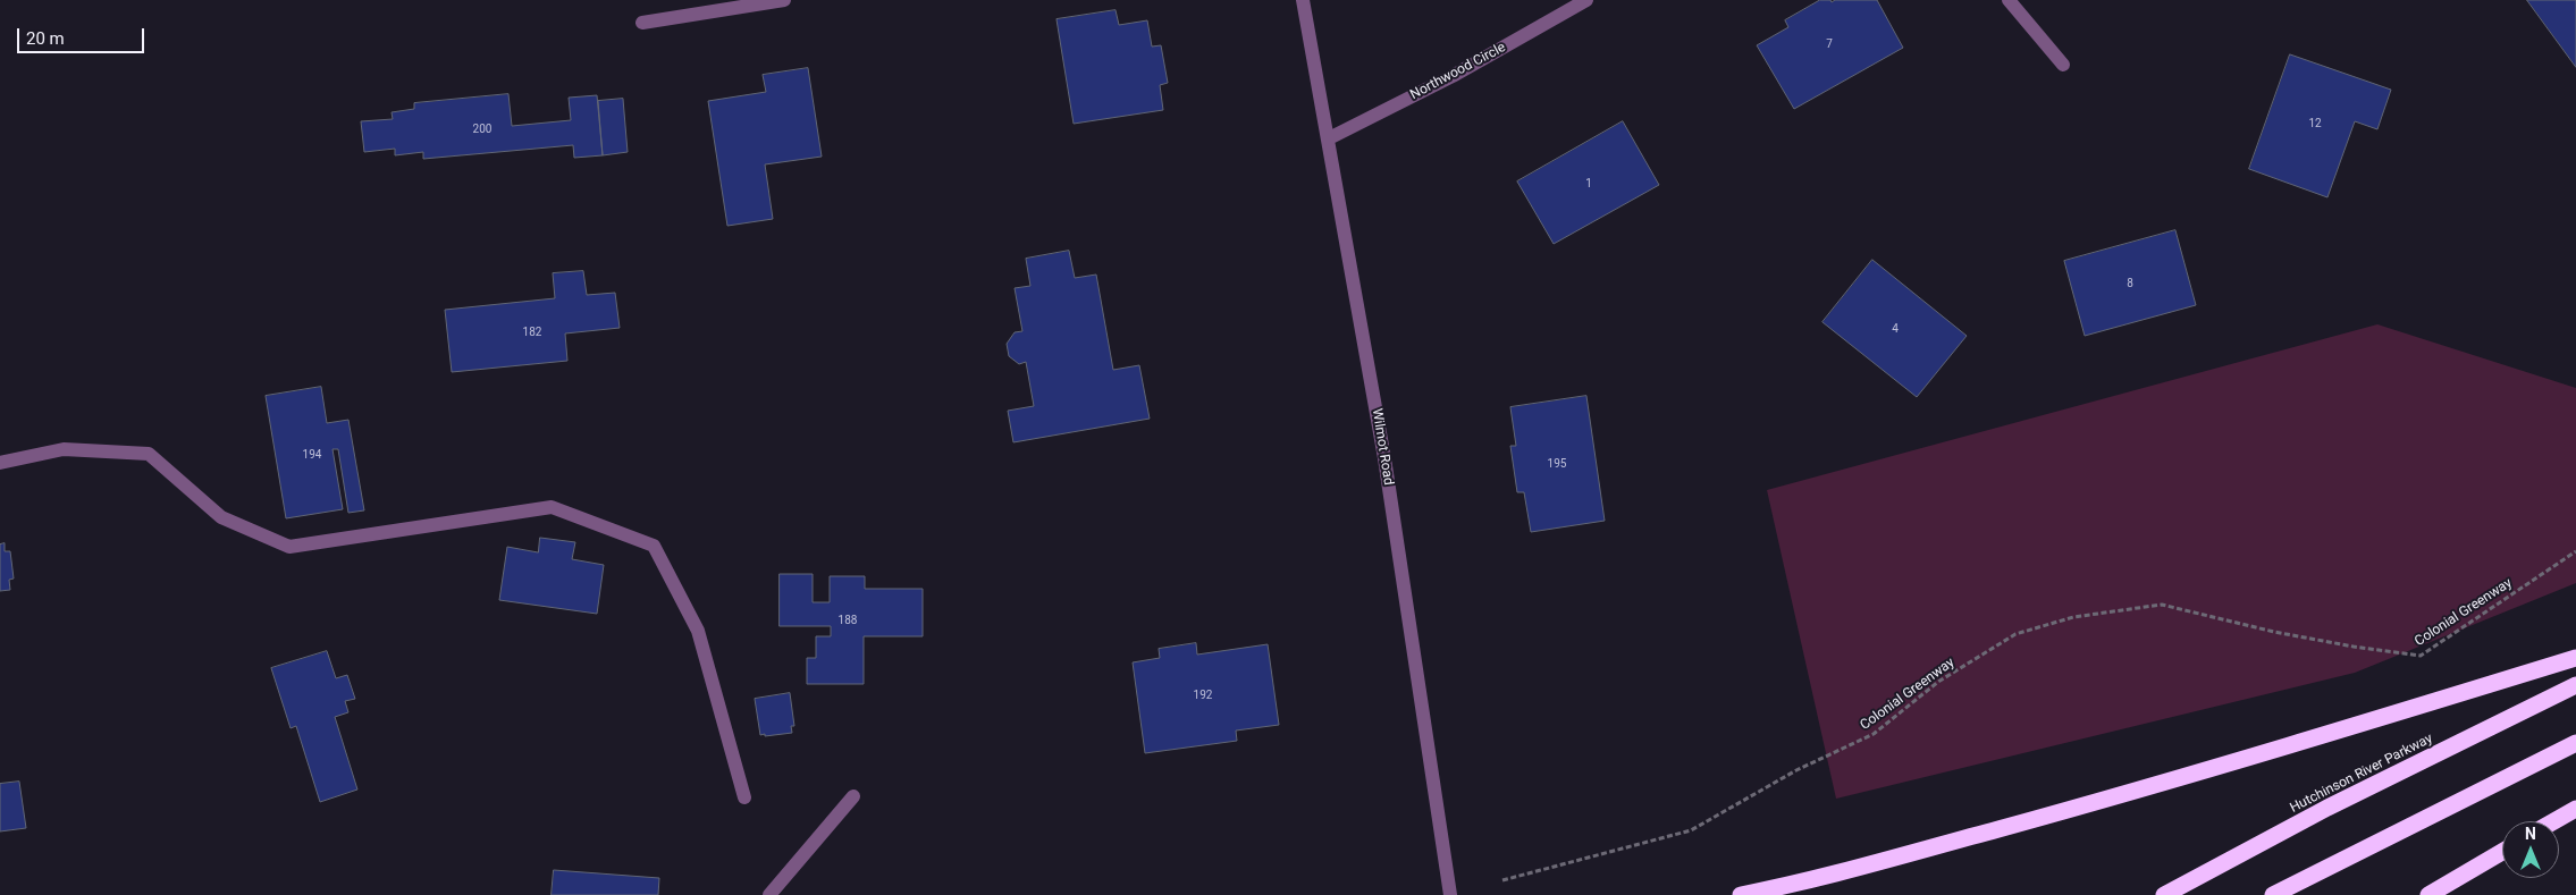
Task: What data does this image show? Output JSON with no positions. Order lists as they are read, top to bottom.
{
  "streets": {
    "highway": ["Hutchinson River Parkway"],
    "street": ["Northwood Circle", "Wilmot Road"],
    "path": ["Colonial Greenway"]
  },
  "crossings": [
    ["Northwood Circle", "Wilmot Road"]
  ],
  "house_numbers": [
    "7",
    "12",
    "200",
    "1",
    "8",
    "4",
    "182",
    "194",
    "195",
    "188",
    "192"
  ],
  "scale_bar": "20 m",
  "north": "top"
}
